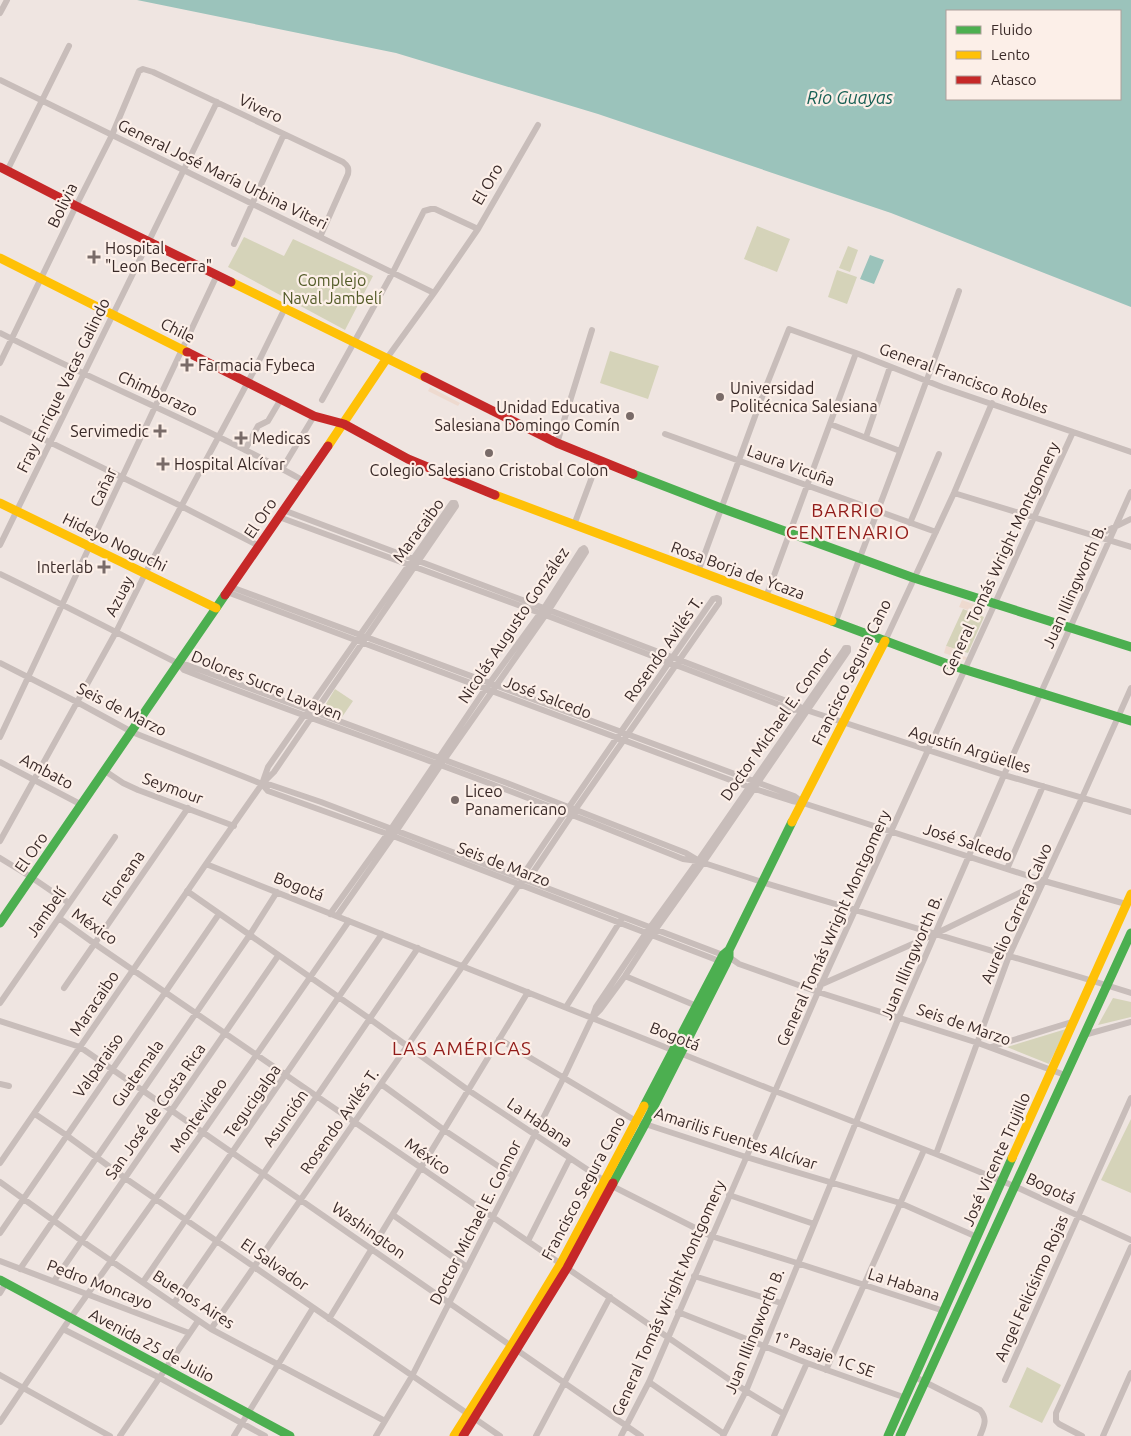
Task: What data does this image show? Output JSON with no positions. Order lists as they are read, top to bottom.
{
  "streets": {
    "main road": [
      "El Oro",
      "Chile",
      "Hideyo Noguchi",
      "Rosa Borja de Ycaza",
      "Francisco Segura Cano",
      "José Vicente Trujillo",
      "Avenida 25 de Julio"
    ],
    "street": [
      "Vivero",
      "General José María Urbina Viteri",
      "Bolivia",
      "General Francisco Robles",
      "Fray Enrique Vacas Galindo",
      "Chimborazo",
      "Laura Vicuña",
      "Cañar",
      "Maracaibo",
      "General Tomás Wright Montgomery",
      "Juan Illingworth B.",
      "Azuay",
      "Nicolás Augusto González",
      "Rosendo Avilés T.",
      "Dolores Sucre Lavayen",
      "José Salcedo",
      "Seis de Marzo",
      "Doctor Michael E. Connor",
      "Agustín Argüelles",
      "Ambato",
      "Seymour",
      "Floreana",
      "Bogotá",
      "Jambelí",
      "Aurelio Carrera Calvo",
      "México",
      "Valparaiso",
      "Guatemala",
      "Tegucigalpa",
      "San José de Costa Rica",
      "Montevideo",
      "Asunción",
      "La Habana",
      "Amarilis Fuentes Alcívar",
      "Washington",
      "El Salvador",
      "Pedro Moncayo",
      "Angel Felicísimo Rojas",
      "Buenos Aires",
      "1° Pasaje 1C SE"
    ]
  },
  "crossings": [
    ["Vivero", "General José María Urbina Viteri"],
    ["Vivero", "Bolivia"],
    ["Vivero", "Fray Enrique Vacas Galindo"],
    ["General José María Urbina Viteri", "El Oro"],
    ["General José María Urbina Viteri", "Bolivia"],
    ["General José María Urbina Viteri", "Fray Enrique Vacas Galindo"],
    ["El Oro", "Chile"],
    ["El Oro", "Chimborazo"],
    ["El Oro", "Hideyo Noguchi"],
    ["El Oro", "Rosa Borja de Ycaza"],
    ["El Oro", "Dolores Sucre Lavayen"],
    ["El Oro", "José Salcedo"],
    ["El Oro", "Seis de Marzo"],
    ["El Oro", "Agustín Argüelles"],
    ["El Oro", "Ambato"],
    ["El Oro", "Seymour"],
    ["Bolivia", "Chile"],
    ["Bolivia", "Chimborazo"],
    ["Chile", "Fray Enrique Vacas Galindo"],
    ["Chile", "Cañar"],
    ["Chile", "Rosa Borja de Ycaza"],
    ["Chile", "Azuay"],
    ["General Francisco Robles", "Laura Vicuña"],
    ["General Francisco Robles", "General Tomás Wright Montgomery"],
    ["General Francisco Robles", "Francisco Segura Cano"],
    ["Fray Enrique Vacas Galindo", "Chimborazo"],
    ["Fray Enrique Vacas Galindo", "Hideyo Noguchi"],
    ["Chimborazo", "Cañar"],
    ["Chimborazo", "Azuay"],
    ["Laura Vicuña", "Francisco Segura Cano"],
    ["Cañar", "Hideyo Noguchi"],
    ["Cañar", "Dolores Sucre Lavayen"],
    ["Cañar", "Seis de Marzo"],
    ["Maracaibo", "Dolores Sucre Lavayen"],
    ["Maracaibo", "José Salcedo"],
    ["Maracaibo", "Seis de Marzo"],
    ["Maracaibo", "Agustín Argüelles"],
    ["Maracaibo", "Seymour"],
    ["Maracaibo", "Bogotá"],
    ["Maracaibo", "México"],
    ["Maracaibo", "La Habana"],
    ["Maracaibo", "Washington"],
    ["Maracaibo", "El Salvador"],
    ["Hideyo Noguchi", "Azuay"],
    ["General Tomás Wright Montgomery", "Rosa Borja de Ycaza"],
    ["General Tomás Wright Montgomery", "Dolores Sucre Lavayen"],
    ["General Tomás Wright Montgomery", "José Salcedo"],
    ["General Tomás Wright Montgomery", "Seis de Marzo"],
    ["General Tomás Wright Montgomery", "Agustín Argüelles"],
    ["General Tomás Wright Montgomery", "Bogotá"],
    ["General Tomás Wright Montgomery", "México"],
    ["General Tomás Wright Montgomery", "La Habana"],
    ["General Tomás Wright Montgomery", "Amarilis Fuentes Alcívar"],
    ["General Tomás Wright Montgomery", "Washington"],
    ["General Tomás Wright Montgomery", "1° Pasaje 1C SE"],
    ["Rosa Borja de Ycaza", "Juan Illingworth B."],
    ["Rosa Borja de Ycaza", "Francisco Segura Cano"],
    ["Rosa Borja de Ycaza", "Aurelio Carrera Calvo"],
    ["Juan Illingworth B.", "Dolores Sucre Lavayen"],
    ["Juan Illingworth B.", "José Salcedo"],
    ["Juan Illingworth B.", "Seis de Marzo"],
    ["Juan Illingworth B.", "Agustín Argüelles"],
    ["Juan Illingworth B.", "Bogotá"],
    ["Juan Illingworth B.", "México"],
    ["Juan Illingworth B.", "La Habana"],
    ["Juan Illingworth B.", "Amarilis Fuentes Alcívar"],
    ["Juan Illingworth B.", "1° Pasaje 1C SE"],
    ["Azuay", "Dolores Sucre Lavayen"],
    ["Azuay", "Seis de Marzo"],
    ["Azuay", "Ambato"],
    ["Nicolás Augusto González", "Dolores Sucre Lavayen"],
    ["Nicolás Augusto González", "José Salcedo"],
    ["Nicolás Augusto González", "Seis de Marzo"],
    ["Nicolás Augusto González", "Agustín Argüelles"],
    ["Nicolás Augusto González", "Bogotá"],
    ["Rosendo Avilés T.", "Dolores Sucre Lavayen"],
    ["Rosendo Avilés T.", "José Salcedo"],
    ["Rosendo Avilés T.", "Seis de Marzo"],
    ["Rosendo Avilés T.", "Agustín Argüelles"],
    ["Rosendo Avilés T.", "Bogotá"],
    ["Rosendo Avilés T.", "México"],
    ["Rosendo Avilés T.", "La Habana"],
    ["Rosendo Avilés T.", "Washington"],
    ["Rosendo Avilés T.", "El Salvador"],
    ["Rosendo Avilés T.", "Buenos Aires"],
    ["Francisco Segura Cano", "Dolores Sucre Lavayen"],
    ["Francisco Segura Cano", "José Salcedo"],
    ["Francisco Segura Cano", "Seis de Marzo"],
    ["Francisco Segura Cano", "Agustín Argüelles"],
    ["Francisco Segura Cano", "Bogotá"],
    ["Francisco Segura Cano", "México"],
    ["Francisco Segura Cano", "La Habana"],
    ["Francisco Segura Cano", "Amarilis Fuentes Alcívar"],
    ["Francisco Segura Cano", "Washington"],
    ["Francisco Segura Cano", "El Salvador"],
    ["Dolores Sucre Lavayen", "Doctor Michael E. Connor"],
    ["Dolores Sucre Lavayen", "Aurelio Carrera Calvo"],
    ["Dolores Sucre Lavayen", "José Vicente Trujillo"],
    ["José Salcedo", "Doctor Michael E. Connor"],
    ["José Salcedo", "Aurelio Carrera Calvo"],
    ["José Salcedo", "José Vicente Trujillo"],
    ["Seis de Marzo", "Doctor Michael E. Connor"],
    ["Seis de Marzo", "Aurelio Carrera Calvo"],
    ["Seis de Marzo", "José Vicente Trujillo"],
    ["Doctor Michael E. Connor", "Agustín Argüelles"],
    ["Doctor Michael E. Connor", "Bogotá"],
    ["Doctor Michael E. Connor", "México"],
    ["Doctor Michael E. Connor", "La Habana"],
    ["Doctor Michael E. Connor", "Amarilis Fuentes Alcívar"],
    ["Doctor Michael E. Connor", "Washington"],
    ["Doctor Michael E. Connor", "El Salvador"],
    ["Doctor Michael E. Connor", "Buenos Aires"],
    ["Agustín Argüelles", "Aurelio Carrera Calvo"],
    ["Seymour", "Floreana"],
    ["Floreana", "México"],
    ["Bogotá", "Aurelio Carrera Calvo"],
    ["Bogotá", "Guatemala"],
    ["Bogotá", "Tegucigalpa"],
    ["Bogotá", "Montevideo"],
    ["Bogotá", "Asunción"],
    ["Bogotá", "José Vicente Trujillo"],
    ["Bogotá", "Angel Felicísimo Rojas"],
    ["Jambelí", "México"],
    ["México", "Valparaiso"],
    ["México", "Guatemala"],
    ["México", "Tegucigalpa"],
    ["México", "San José de Costa Rica"],
    ["México", "Montevideo"],
    ["México", "Asunción"],
    ["Valparaiso", "La Habana"],
    ["Valparaiso", "Washington"],
    ["Valparaiso", "El Salvador"],
    ["Valparaiso", "Buenos Aires"],
    ["Guatemala", "La Habana"],
    ["Guatemala", "Washington"],
    ["Guatemala", "El Salvador"],
    ["Guatemala", "Pedro Moncayo"],
    ["Guatemala", "Buenos Aires"],
    ["Tegucigalpa", "La Habana"],
    ["Tegucigalpa", "Washington"],
    ["Tegucigalpa", "El Salvador"],
    ["Tegucigalpa", "Buenos Aires"],
    ["San José de Costa Rica", "La Habana"],
    ["San José de Costa Rica", "Washington"],
    ["San José de Costa Rica", "El Salvador"],
    ["San José de Costa Rica", "Pedro Moncayo"],
    ["San José de Costa Rica", "Buenos Aires"],
    ["Montevideo", "La Habana"],
    ["Montevideo", "Washington"],
    ["Montevideo", "El Salvador"],
    ["Montevideo", "Pedro Moncayo"],
    ["Montevideo", "Buenos Aires"],
    ["Montevideo", "Avenida 25 de Julio"],
    ["Asunción", "La Habana"],
    ["Asunción", "Washington"],
    ["Asunción", "El Salvador"],
    ["Asunción", "Buenos Aires"],
    ["La Habana", "José Vicente Trujillo"],
    ["Amarilis Fuentes Alcívar", "José Vicente Trujillo"],
    ["José Vicente Trujillo", "1° Pasaje 1C SE"]
  ],
  "districts": ["BARRIO CENTENARIO", "LAS AMÉRICAS"],
  "water": ["Río Guayas"],
  "parks": ["Complejo Naval Jambelí"],
  "places": {
    "health": [
      "Hospital \"Leon Becerra\"",
      "Farmacia Fybeca",
      "Servimedic",
      "Medicas",
      "Hospital Alcívar",
      "Interlab"
    ],
    "other": [
      "Universidad Politécnica Salesiana",
      "Unidad Educativa Salesiana Domingo Comín",
      "Colegio Salesiano Cristobal Colon",
      "Liceo Panamericano"
    ]
  },
  "legend": ["Fluido", "Lento", "Atasco"]
}
